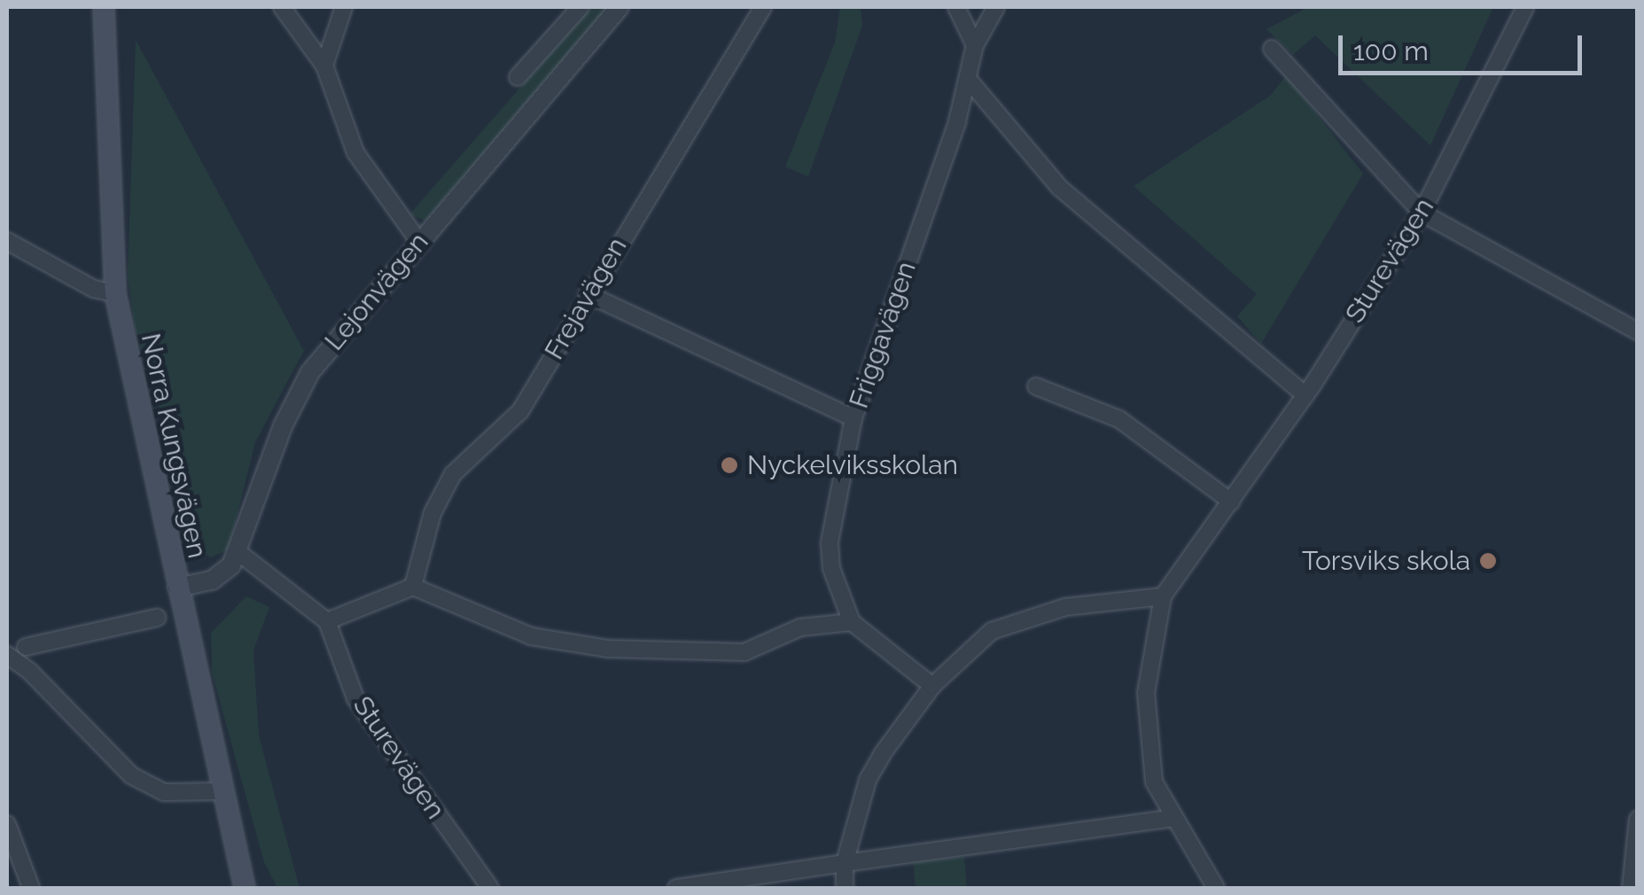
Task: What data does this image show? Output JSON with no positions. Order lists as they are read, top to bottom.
{
  "streets": {
    "main road": ["Norra Kungsvägen"],
    "street": [
      "Sturevägen",
      "Lejonvägen",
      "Frejavägen",
      "Friggavägen"
    ]
  },
  "crossings": [
    ["Lejonvägen", "Norra Kungsvägen"]
  ],
  "places": ["Nyckelviksskolan", "Torsviks skola"],
  "scale_bar": "100 m"
}
